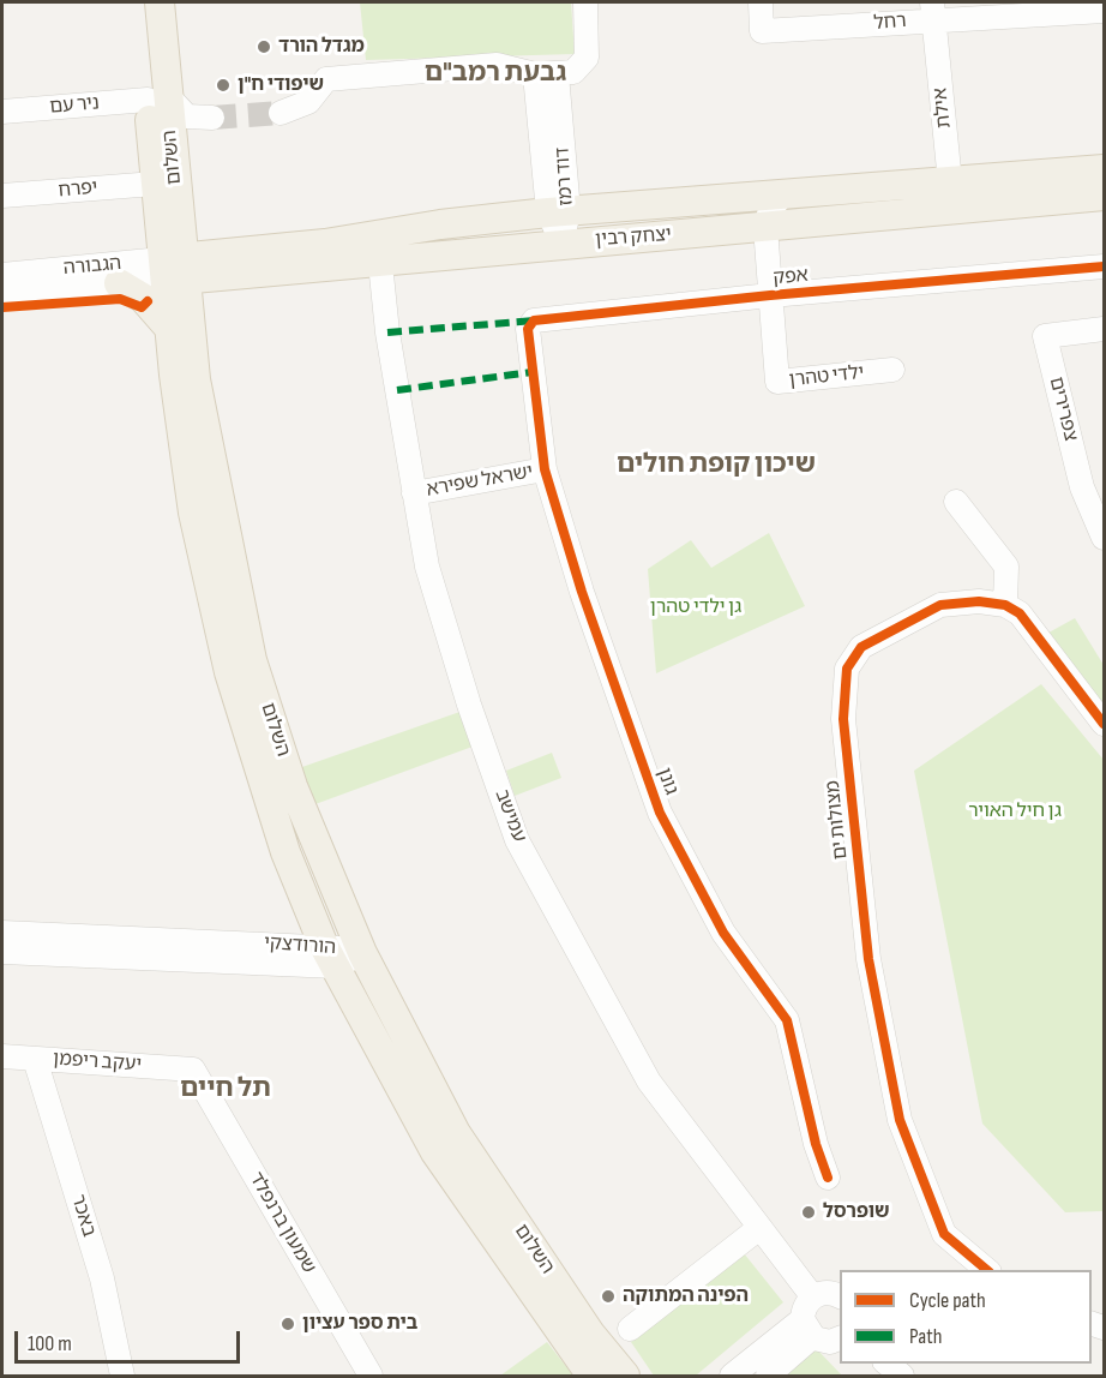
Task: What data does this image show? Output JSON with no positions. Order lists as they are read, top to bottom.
{
  "streets": {
    "main road": ["השלום", "יצחק רבין"],
    "street": [
      "רחל",
      "ניר עם",
      "אילת",
      "דוד רמז",
      "יפרח",
      "הגבורה",
      "אפק",
      "ילדי טהרן",
      "צפרירים",
      "ישראל שפירא",
      "גונן",
      "עמישב",
      "מצולות ים",
      "הורודצקי",
      "יעקב ריפמן",
      "באכר",
      "שמעון ברנפלד"
    ]
  },
  "crossings": [
    ["רחל", "אילת"],
    ["ניר עם", "השלום"],
    ["אילת", "יצחק רבין"],
    ["השלום", "יפרח"],
    ["השלום", "יצחק רבין"],
    ["השלום", "הגבורה"],
    ["השלום", "הורודצקי"],
    ["דוד רמז", "יצחק רבין"],
    ["יצחק רבין", "הגבורה"],
    ["יצחק רבין", "ילדי טהרן"],
    ["יצחק רבין", "עמישב"],
    ["אפק", "ילדי טהרן"],
    ["אפק", "גונן"],
    ["ישראל שפירא", "גונן"],
    ["ישראל שפירא", "עמישב"],
    ["יעקב ריפמן", "באכר"],
    ["יעקב ריפמן", "שמעון ברנפלד"]
  ],
  "districts": ["גבעת רמב\"ם", "שיכון קופת חולים", "תל חיים"],
  "parks": ["גן ילדי טהרן", "גן חיל האויר"],
  "places": [
    "מגדל הורד",
    "שיפודי ח\"ן",
    "שופרסל",
    "הפינה המתוקה",
    "בית ספר עציון"
  ],
  "legend": ["Cycle path", "Path"],
  "scale_bar": "100 m"
}
